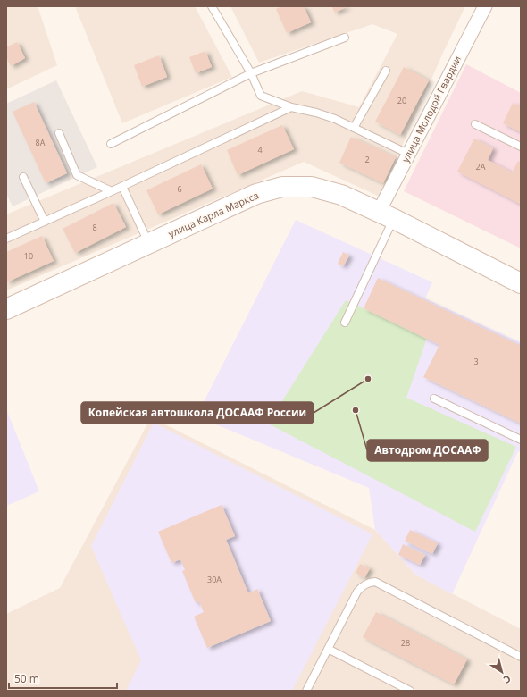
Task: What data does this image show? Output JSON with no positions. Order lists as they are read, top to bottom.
{
  "streets": {
    "street": ["улица Молодой Гвардии", "улица Карла Маркса"]
  },
  "crossings": [
    ["улица Молодой Гвардии", "улица Карла Маркса"]
  ],
  "places": ["Копейская автошкола ДОСААФ России", "Автодром ДОСААФ"],
  "house_numbers": [
    "20",
    "8А",
    "4",
    "2",
    "2А",
    "6",
    "8",
    "10",
    "3",
    "30А",
    "28"
  ],
  "scale_bar": "50 m",
  "north": "bottom right"
}
